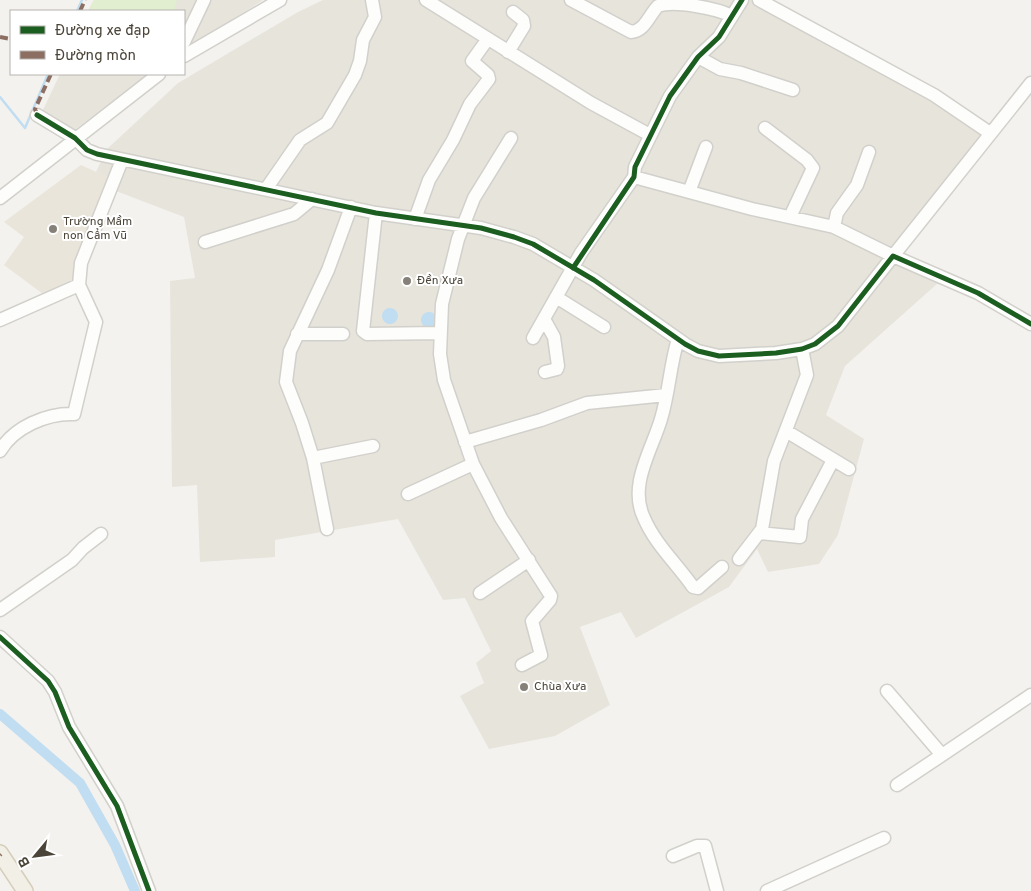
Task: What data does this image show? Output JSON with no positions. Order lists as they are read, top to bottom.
{
  "places": ["Trường Mầm non Cẩm Vũ", "Đền Xưa", "Chùa Xưa"],
  "legend": ["Đường xe đạp", "Đường mòn"],
  "north": "bottom left"
}
